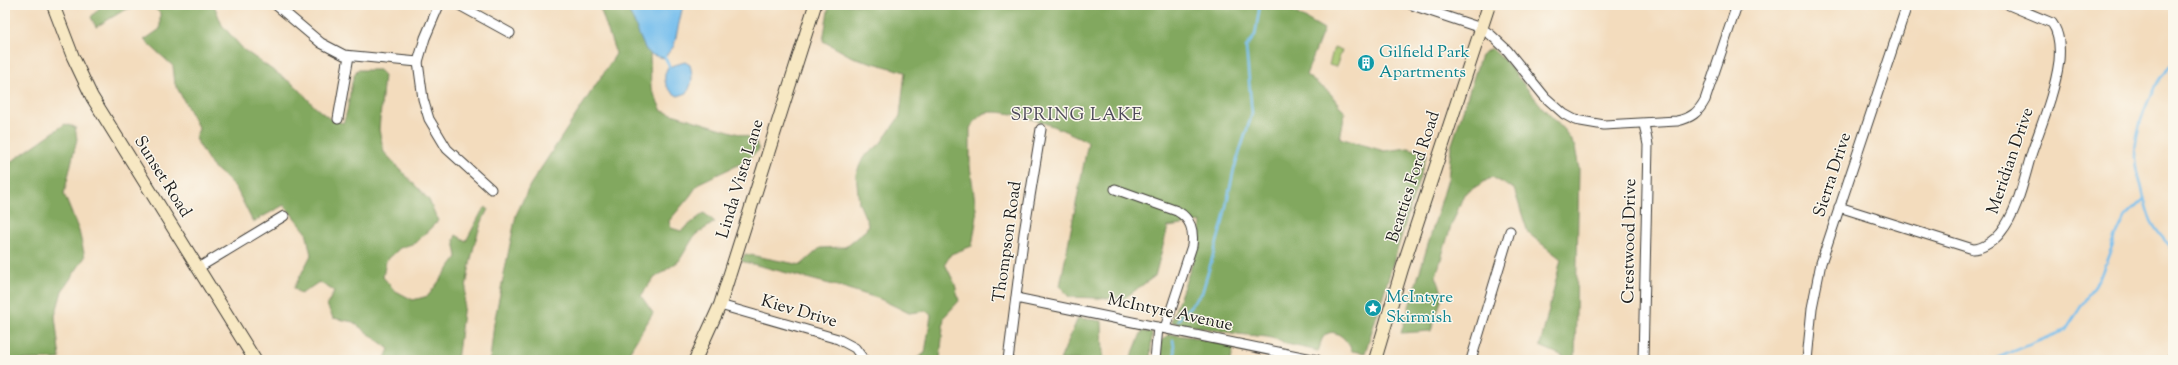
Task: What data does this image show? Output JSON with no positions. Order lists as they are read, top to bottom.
{
  "streets": {
    "main road": ["Sunset Road", "Beatties Ford Road", "Linda Vista Lane"],
    "street": [
      "Meridian Drive",
      "Sierra Drive",
      "Crestwood Drive",
      "Thompson Road",
      "Kiev Drive",
      "McIntyre Avenue"
    ]
  },
  "crossings": [
    ["Meridian Drive", "Sierra Drive"],
    ["Linda Vista Lane", "Kiev Drive"],
    ["Thompson Road", "McIntyre Avenue"]
  ],
  "districts": ["SPRING LAKE"],
  "places": {
    "building": ["Gilfield Park Apartments"],
    "place": ["McIntyre Skirmish"]
  }
}
